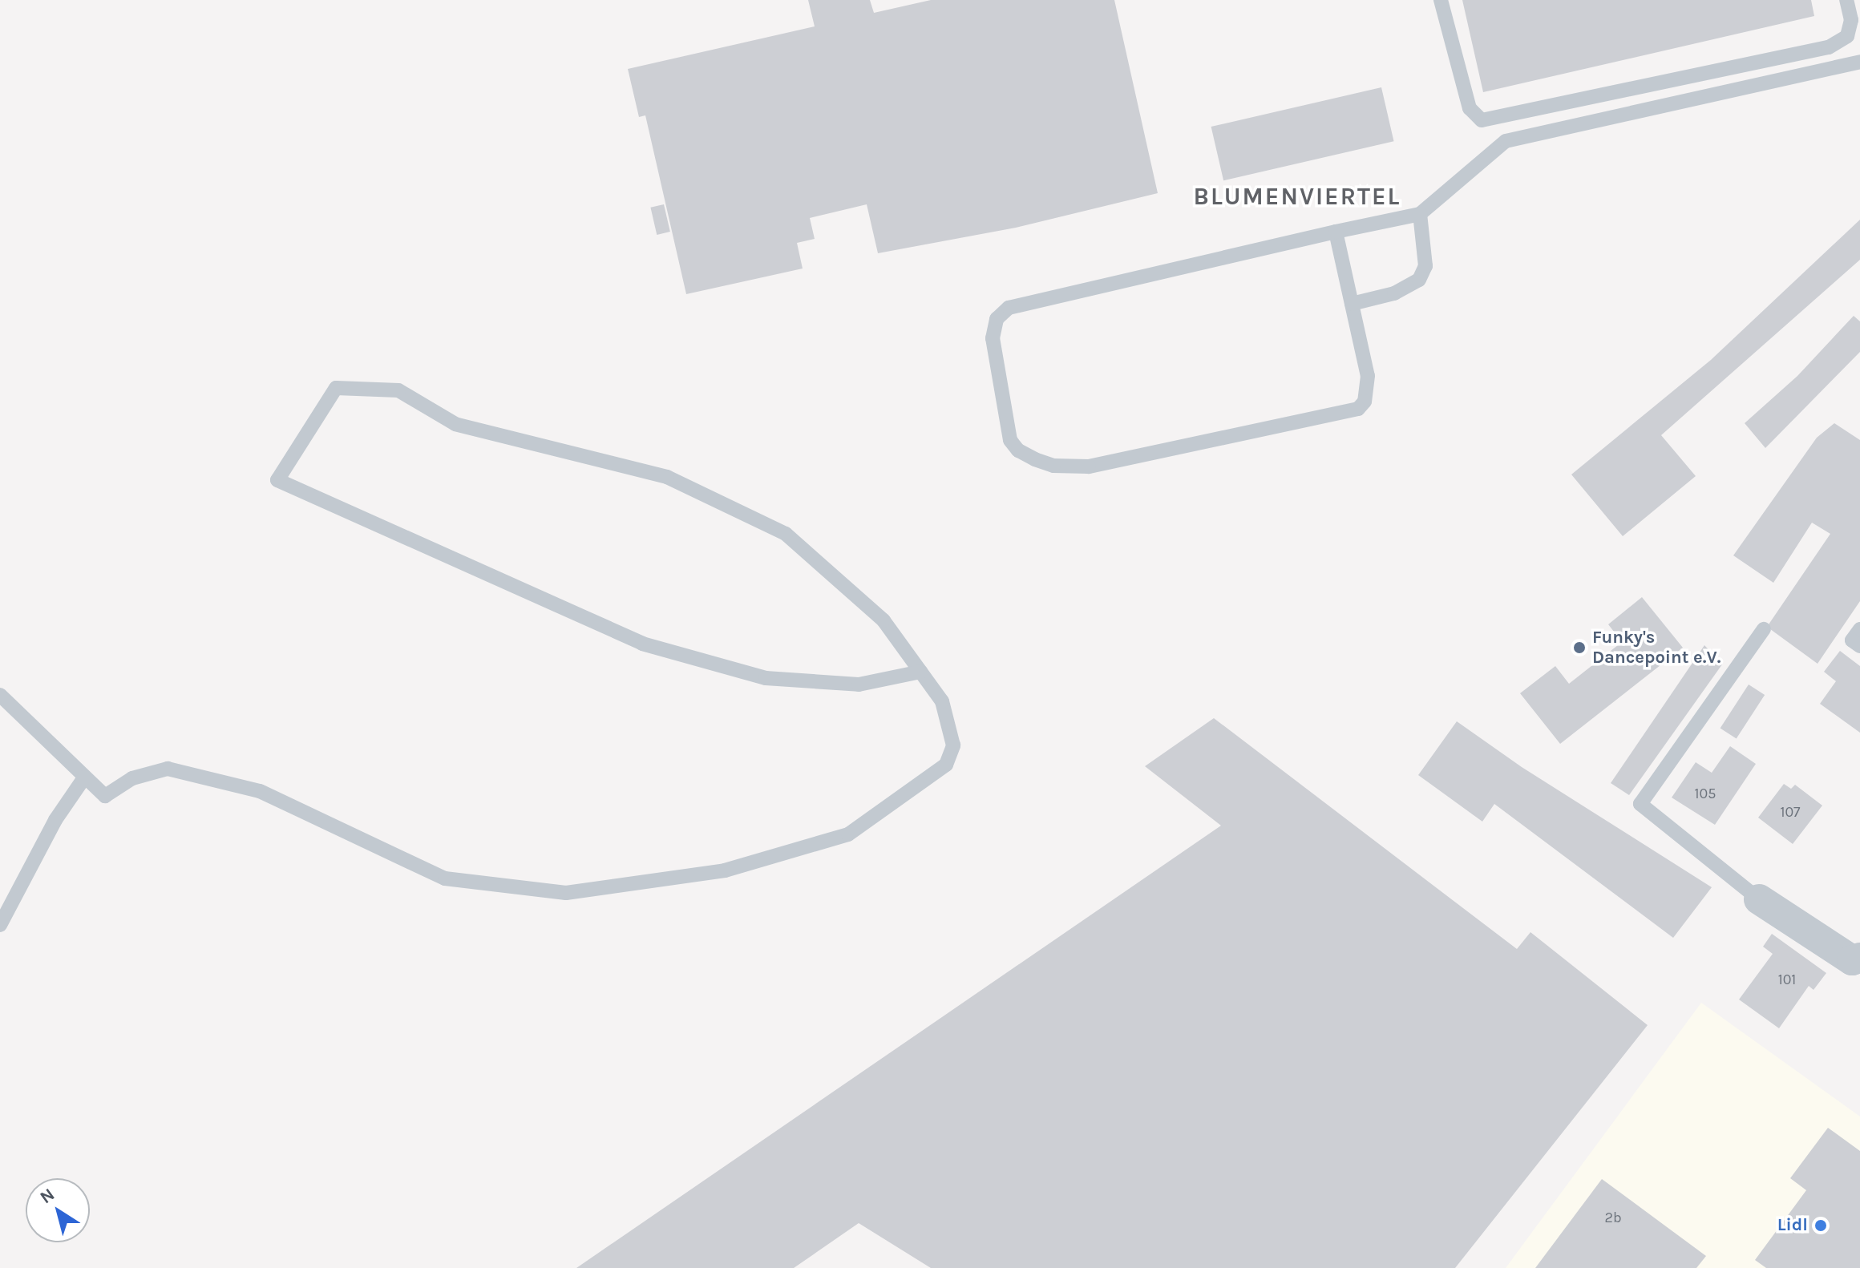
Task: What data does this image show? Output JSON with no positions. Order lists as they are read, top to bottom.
{
  "districts": ["BLUMENVIERTEL"],
  "places": ["Funky's Dancepoint e.V.", "Lidl"],
  "house_numbers": [
    "105",
    "107",
    "101",
    "2b"
  ],
  "north": "top left"
}
